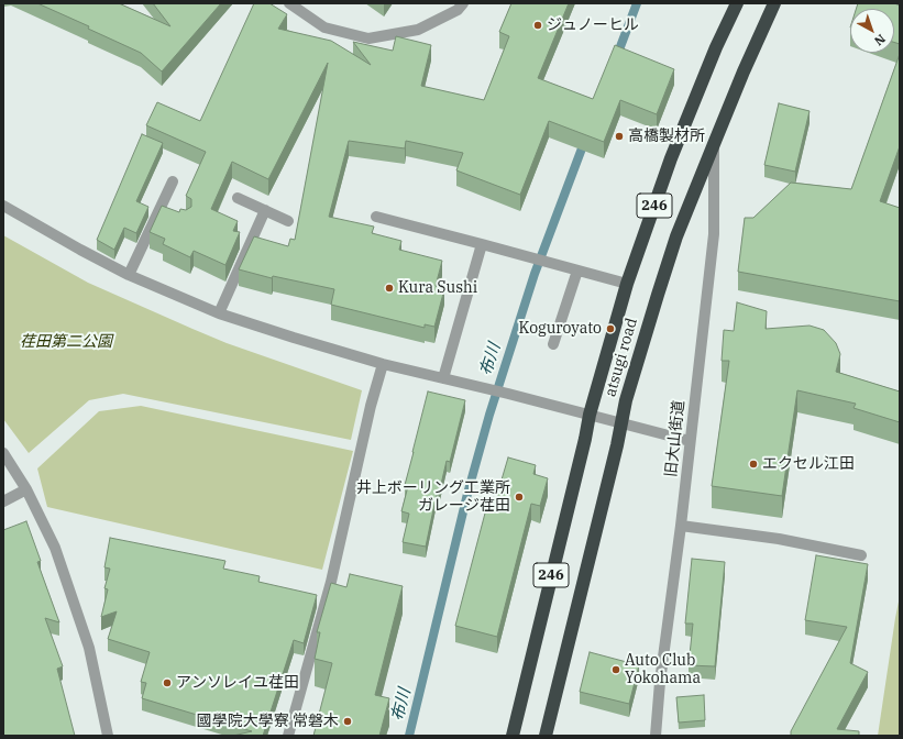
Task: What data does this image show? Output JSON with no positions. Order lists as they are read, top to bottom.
{
  "streets": {
    "highway": ["246", "atsugi road"],
    "street": ["旧大山街道"]
  },
  "crossings": [
    ["atsugi road", "旧大山街道"]
  ],
  "water": ["布川"],
  "parks": ["荏田第二公園"],
  "places": [
    "ジュノーヒル",
    "高橋製材所",
    "Kura Sushi",
    "Koguroyato",
    "エクセル江田",
    "井上ボーリング工業所 ガレージ荏田",
    "Auto Club Yokohama",
    "アンソレイユ荏田",
    "國學院大學寮 常磐木"
  ],
  "north": "bottom right"
}
